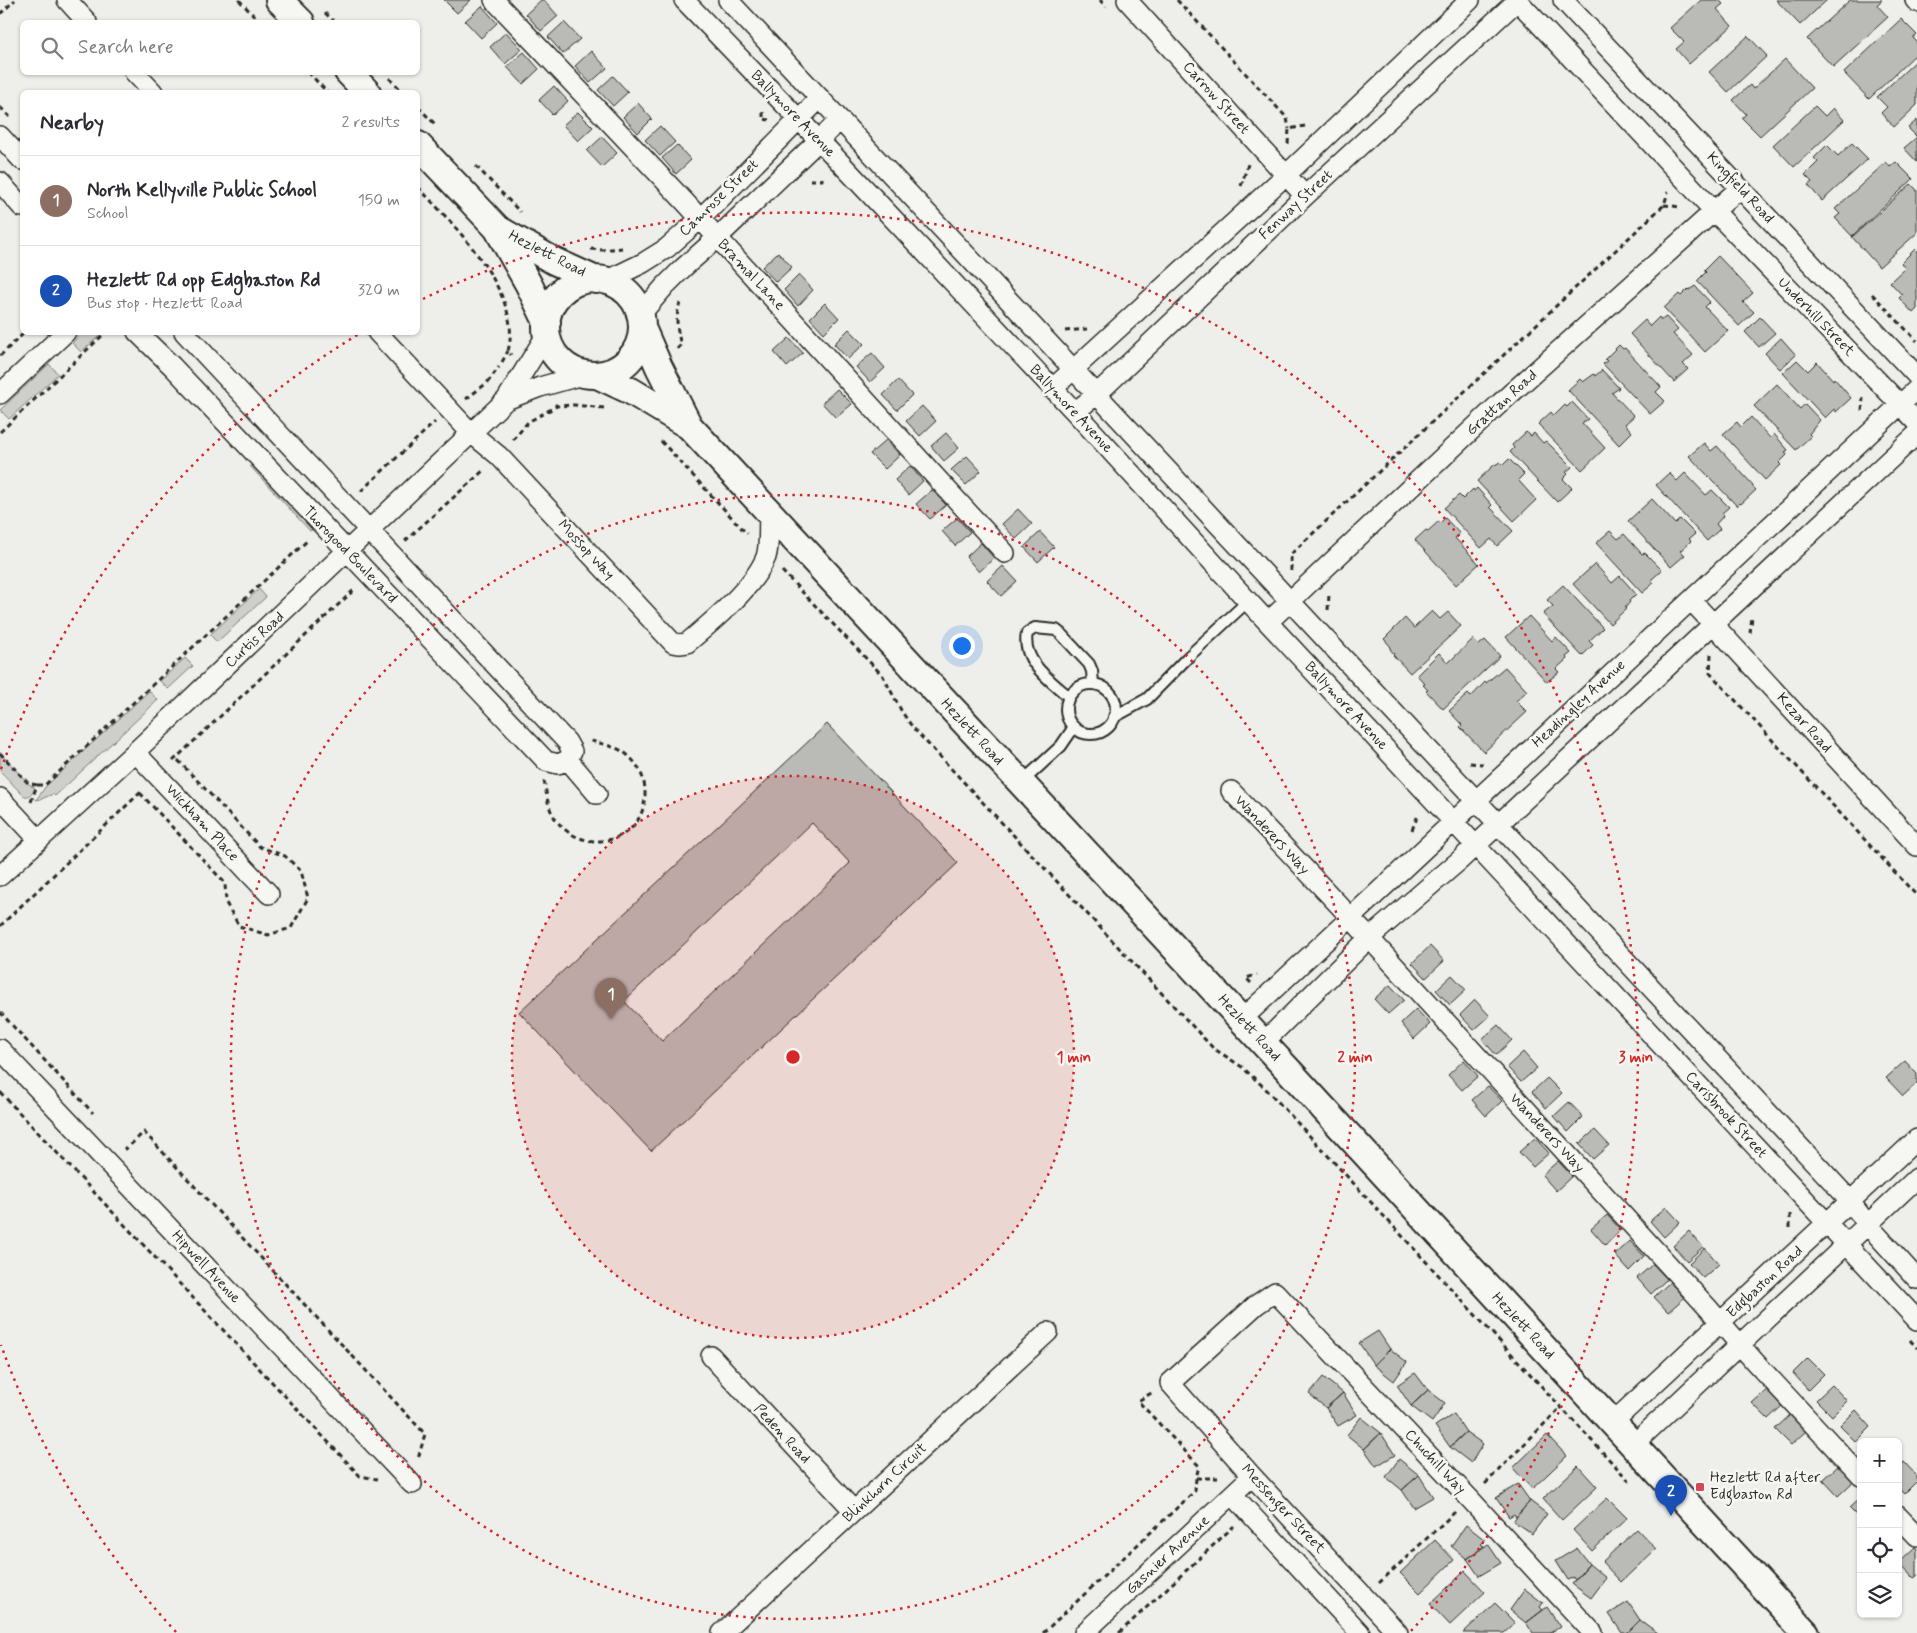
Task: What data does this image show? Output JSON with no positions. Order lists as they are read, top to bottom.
{
  "streets": {
    "main road": ["Hezlett Road"],
    "street": [
      "Carrow Street",
      "Ballymore Avenue",
      "Kingfield Road",
      "Camrose Street",
      "Fenway Street",
      "Bramal Lane",
      "Underhill Street",
      "Grattan Road",
      "Mossop Way",
      "Thorogood Boulevard",
      "Curtis Road",
      "Headingley Avenue",
      "Kezar Road",
      "Wickham Place",
      "Wanderers Way",
      "Carisbrook Street",
      "Hipwell Avenue",
      "Edgbaston Road",
      "Peden Road",
      "Chuchill Way",
      "Blinkhorn Circuit",
      "Messenger Street",
      "Gasnier Avenue"
    ]
  },
  "crossings": [
    ["Carrow Street", "Fenway Street"],
    ["Ballymore Avenue", "Camrose Street"],
    ["Ballymore Avenue", "Fenway Street"],
    ["Ballymore Avenue", "Grattan Road"],
    ["Ballymore Avenue", "Headingley Avenue"],
    ["Ballymore Avenue", "Carisbrook Street"],
    ["Kingfield Road", "Grattan Road"],
    ["Camrose Street", "Hezlett Road"],
    ["Camrose Street", "Bramal Lane"],
    ["Camrose Street", "Curtis Road"],
    ["Hezlett Road", "Curtis Road"],
    ["Hezlett Road", "Headingley Avenue"],
    ["Hezlett Road", "Edgbaston Road"],
    ["Underhill Street", "Grattan Road"],
    ["Underhill Street", "Headingley Avenue"],
    ["Mossop Way", "Curtis Road"],
    ["Thorogood Boulevard", "Curtis Road"],
    ["Curtis Road", "Wickham Place"],
    ["Headingley Avenue", "Kezar Road"],
    ["Headingley Avenue", "Wanderers Way"],
    ["Headingley Avenue", "Carisbrook Street"],
    ["Wanderers Way", "Edgbaston Road"],
    ["Carisbrook Street", "Edgbaston Road"],
    ["Peden Road", "Blinkhorn Circuit"],
    ["Chuchill Way", "Messenger Street"],
    ["Messenger Street", "Gasnier Avenue"]
  ],
  "places": {
    "transit": ["Hezlett Rd after Edgbaston Rd"]
  },
  "page": {
    "search": "Search here",
    "heading": ["Nearby", "2 results"],
    "list": [
      {
        "mark": "1",
        "name": "North Kellyville Public School",
        "note": "School",
        "value": "150 m"
      },
      {
        "mark": "2",
        "name": "Hezlett Rd opp Edgbaston Rd",
        "note": "Bus stop · Hezlett Road",
        "value": "320 m"
      }
    ],
    "pins": ["1", "2"],
    "map_buttons": ["+", "−"]
  },
  "rings": ["1 min", "2 min", "3 min"]
}
